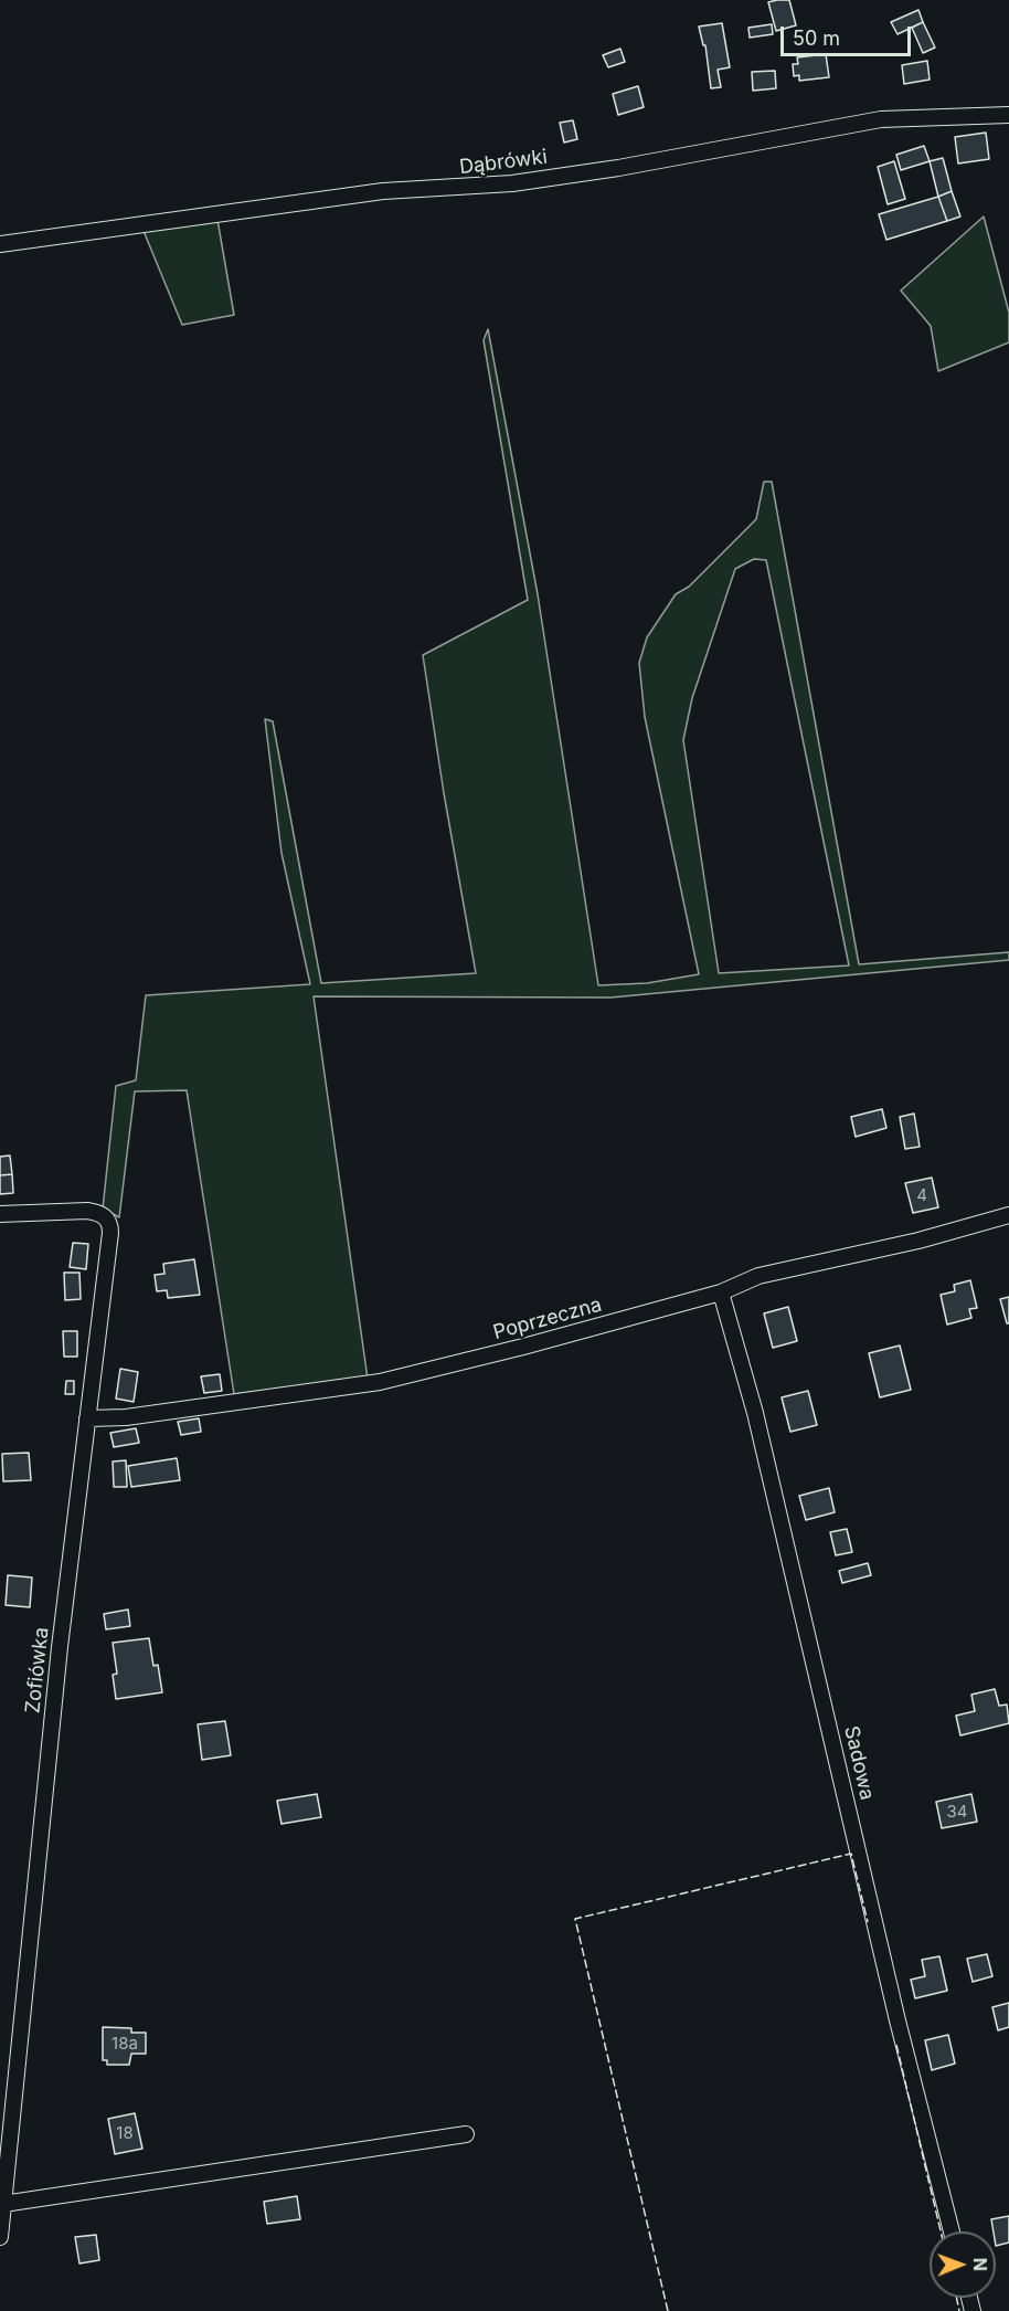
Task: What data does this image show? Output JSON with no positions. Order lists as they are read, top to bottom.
{
  "streets": {
    "street": [
      "Dąbrówki",
      "Poprzeczna",
      "Zofiówka",
      "Sadowa"
    ]
  },
  "crossings": [
    ["Poprzeczna", "Zofiówka"],
    ["Poprzeczna", "Sadowa"]
  ],
  "house_numbers": [
    "4",
    "34",
    "18a",
    "18"
  ],
  "scale_bar": "50 m",
  "north": "right"
}
